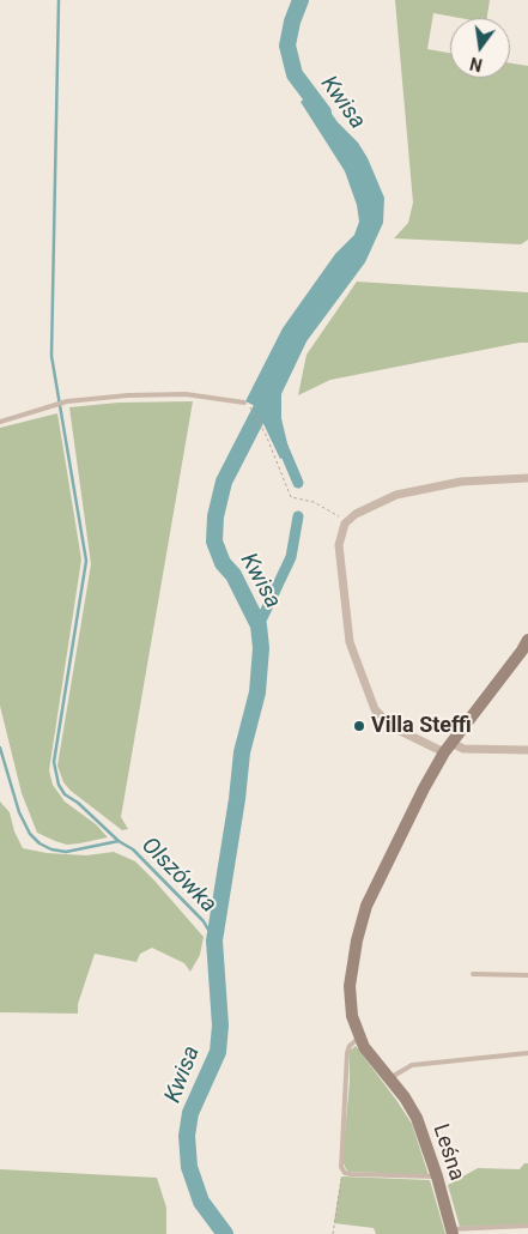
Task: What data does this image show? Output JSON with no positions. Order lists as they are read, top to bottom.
{
  "streets": {
    "main road": ["Leśna"]
  },
  "water": ["Kwisa", "Olszówka"],
  "places": ["Villa Steffi"],
  "north": "bottom"
}
